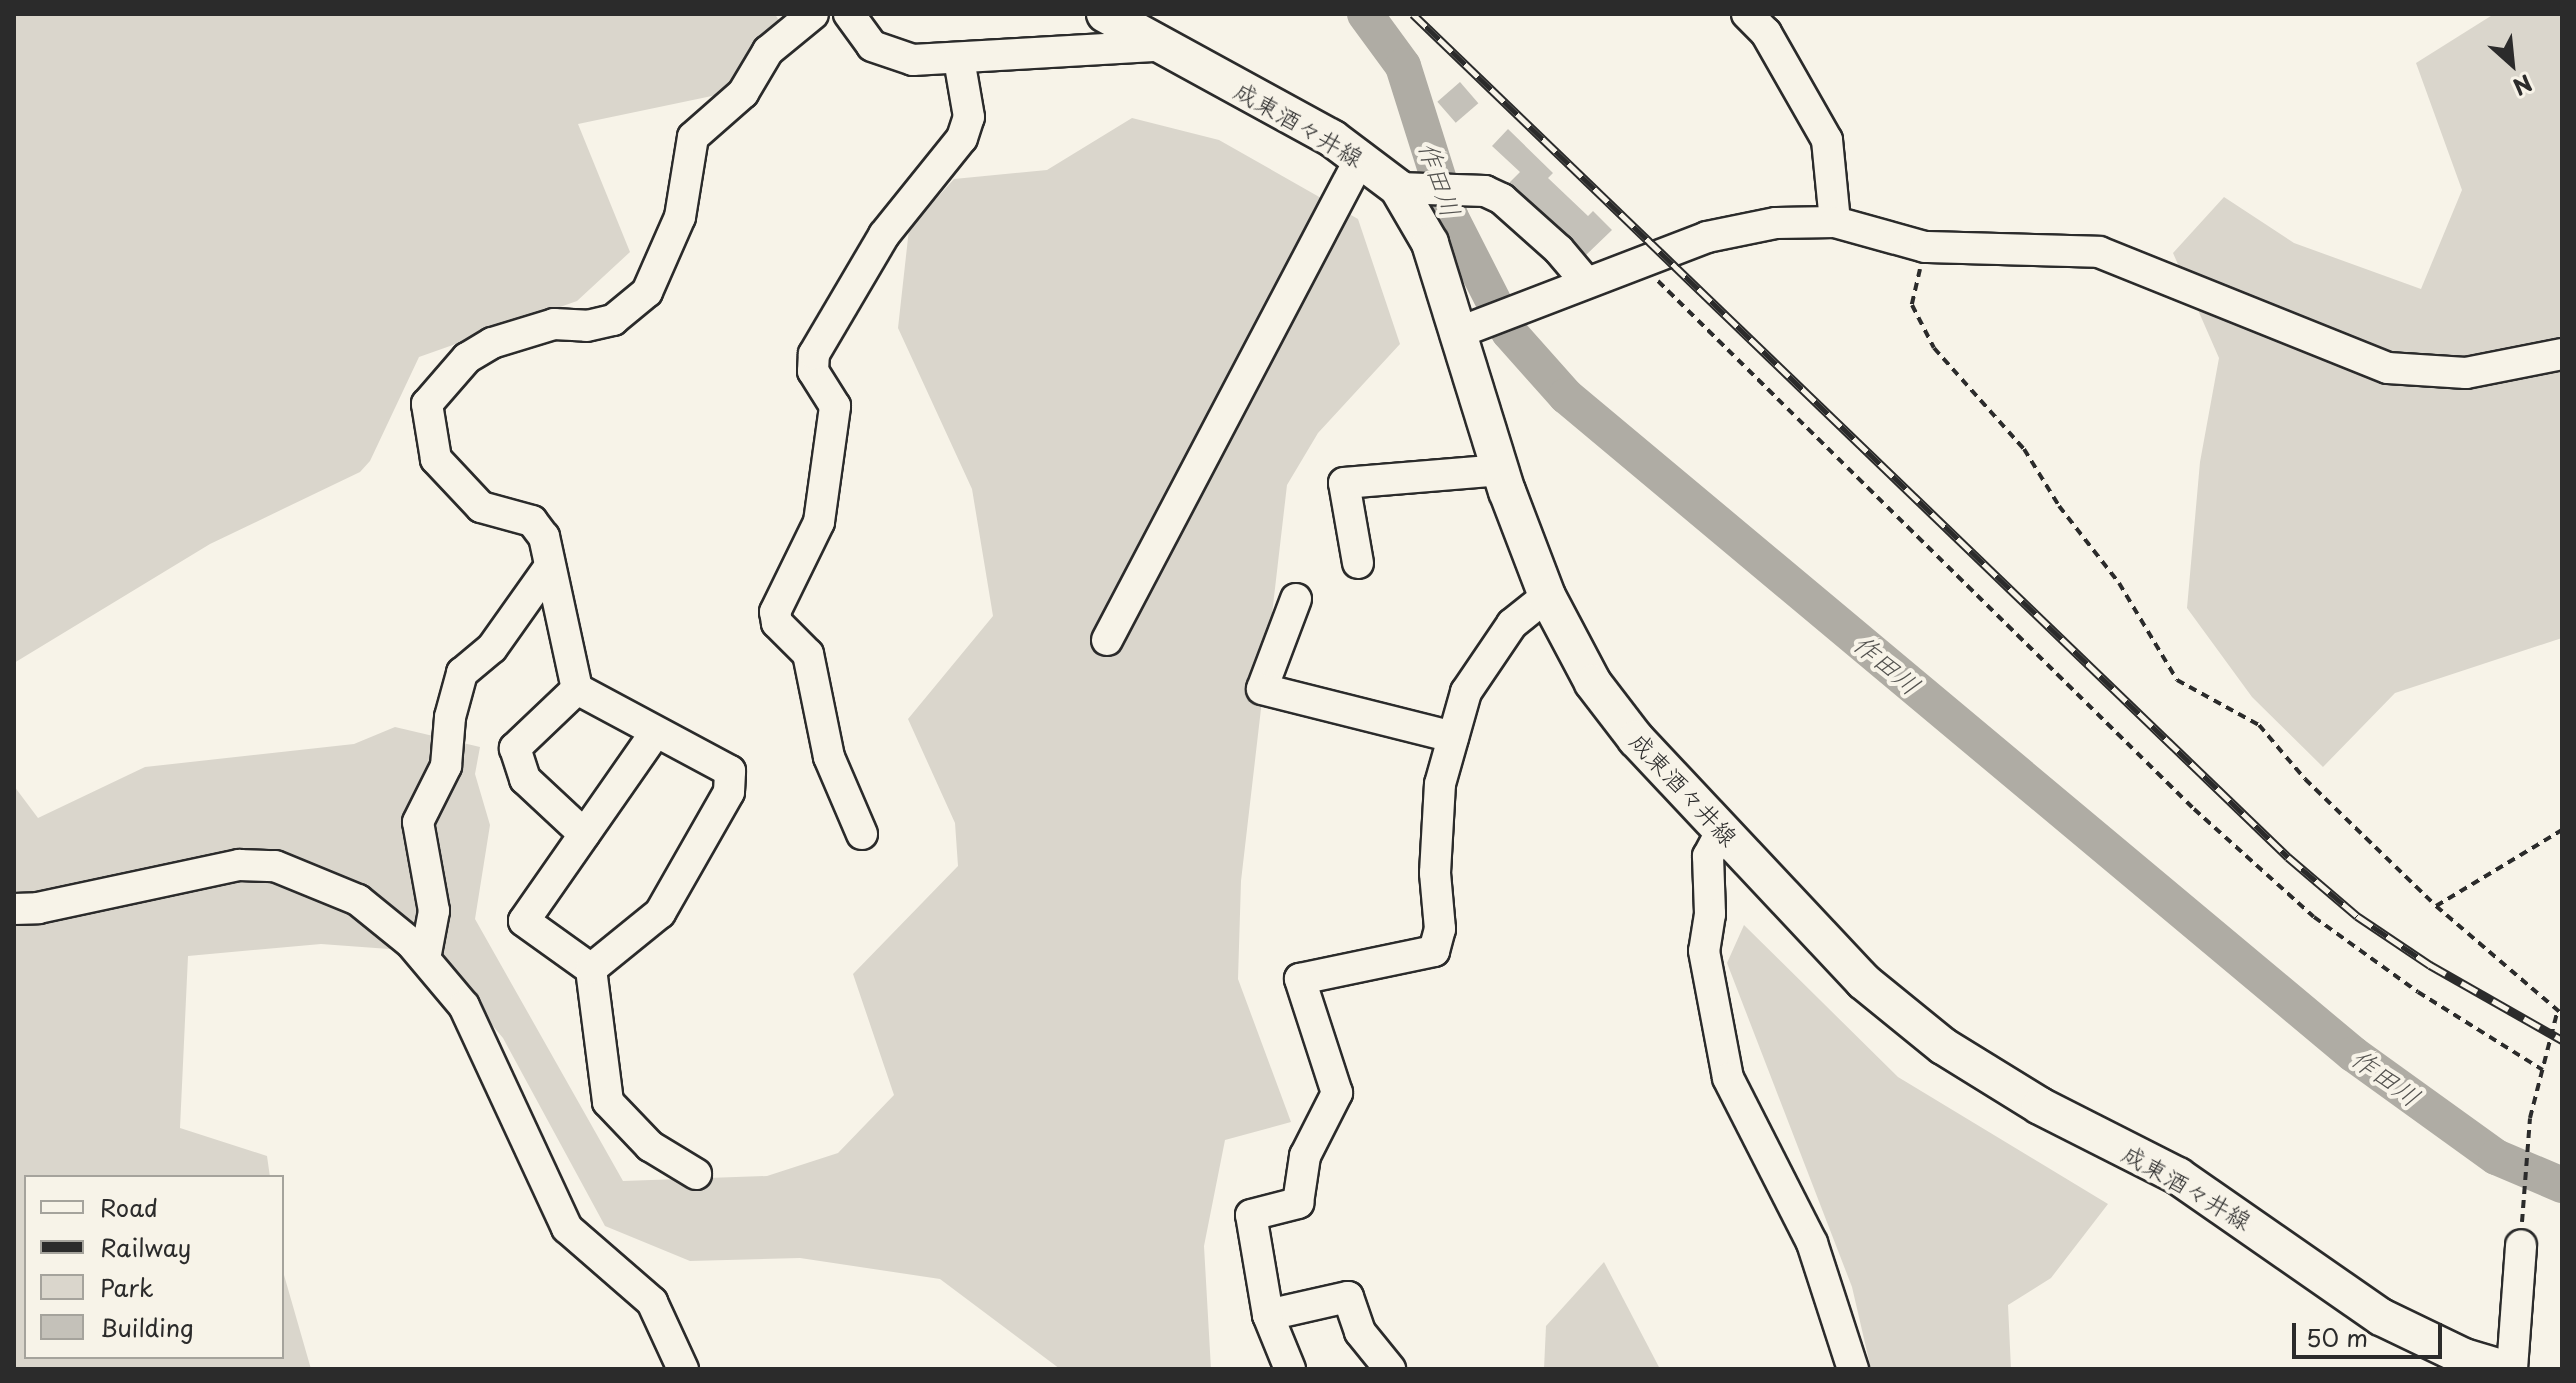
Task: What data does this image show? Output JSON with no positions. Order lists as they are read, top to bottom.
{
  "streets": {
    "main road": ["成東酒々井線"]
  },
  "water": ["作田川"],
  "legend": [
    "Road",
    "Railway",
    "Park",
    "Building"
  ],
  "scale_bar": "50 m",
  "north": "bottom right"
}
